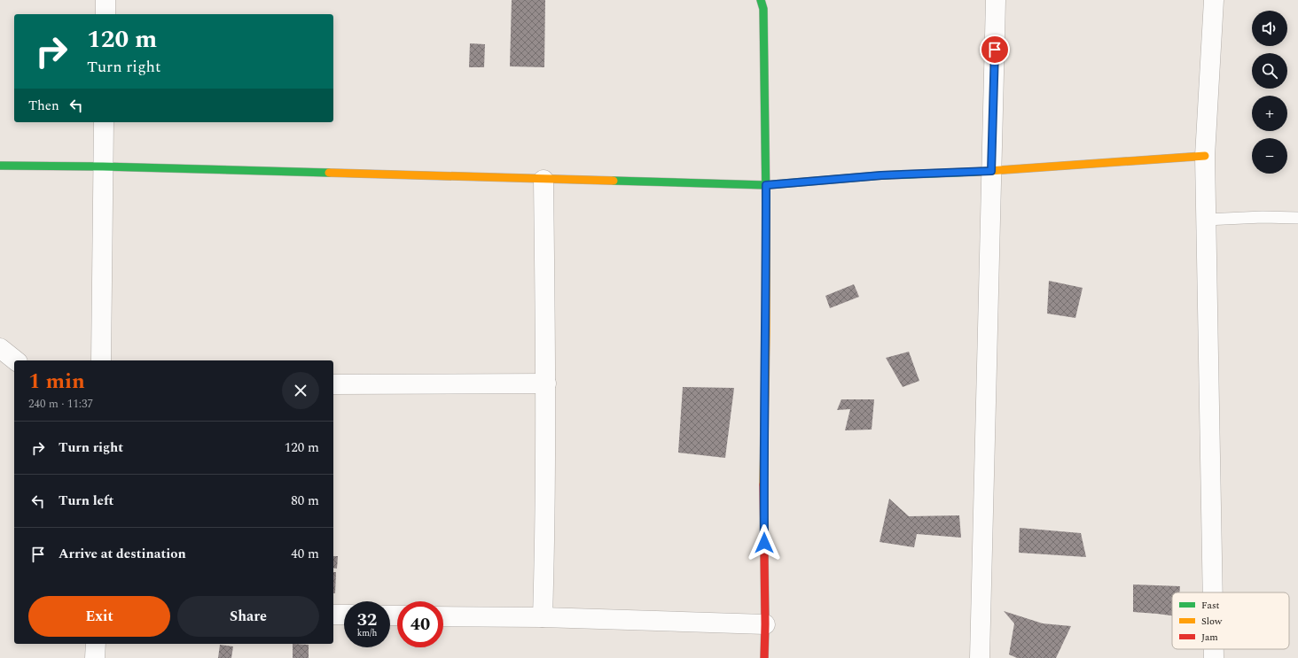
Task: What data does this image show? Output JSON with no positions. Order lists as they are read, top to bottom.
{
  "legend": ["Fast", "Slow", "Jam"],
  "page": {
    "map_buttons": ["+", "−"],
    "turn": ["120 m", "Turn right"],
    "then": "Then",
    "heading": ["1 min", "240 m · 11:37"],
    "list": [
      {
        "name": "Turn right",
        "value": "120 m"
      },
      {
        "name": "Turn left",
        "value": "80 m"
      },
      {
        "name": "Arrive at destination",
        "value": "40 m"
      }
    ],
    "buttons": ["Exit", "Share"],
    "speed": "32 km/h",
    "limit": "40"
  }
}
